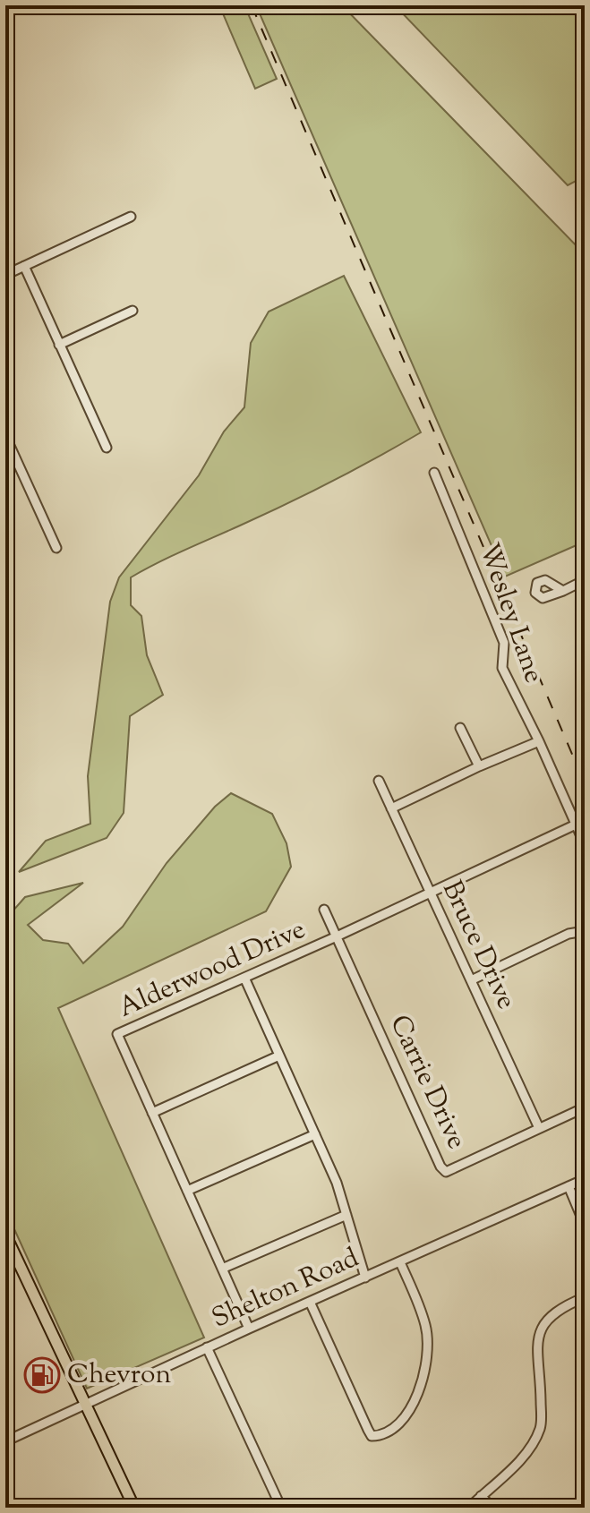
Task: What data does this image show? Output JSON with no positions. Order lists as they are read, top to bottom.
{
  "streets": {
    "street": [
      "Wesley Lane",
      "Bruce Drive",
      "Alderwood Drive",
      "Carrie Drive",
      "Shelton Road"
    ]
  },
  "crossings": [
    ["Wesley Lane", "Alderwood Drive"],
    ["Bruce Drive", "Alderwood Drive"],
    ["Bruce Drive", "Carrie Drive"],
    ["Alderwood Drive", "Carrie Drive"],
    ["Alderwood Drive", "Shelton Road"]
  ],
  "places": {
    "fuel station": ["Chevron"]
  }
}
